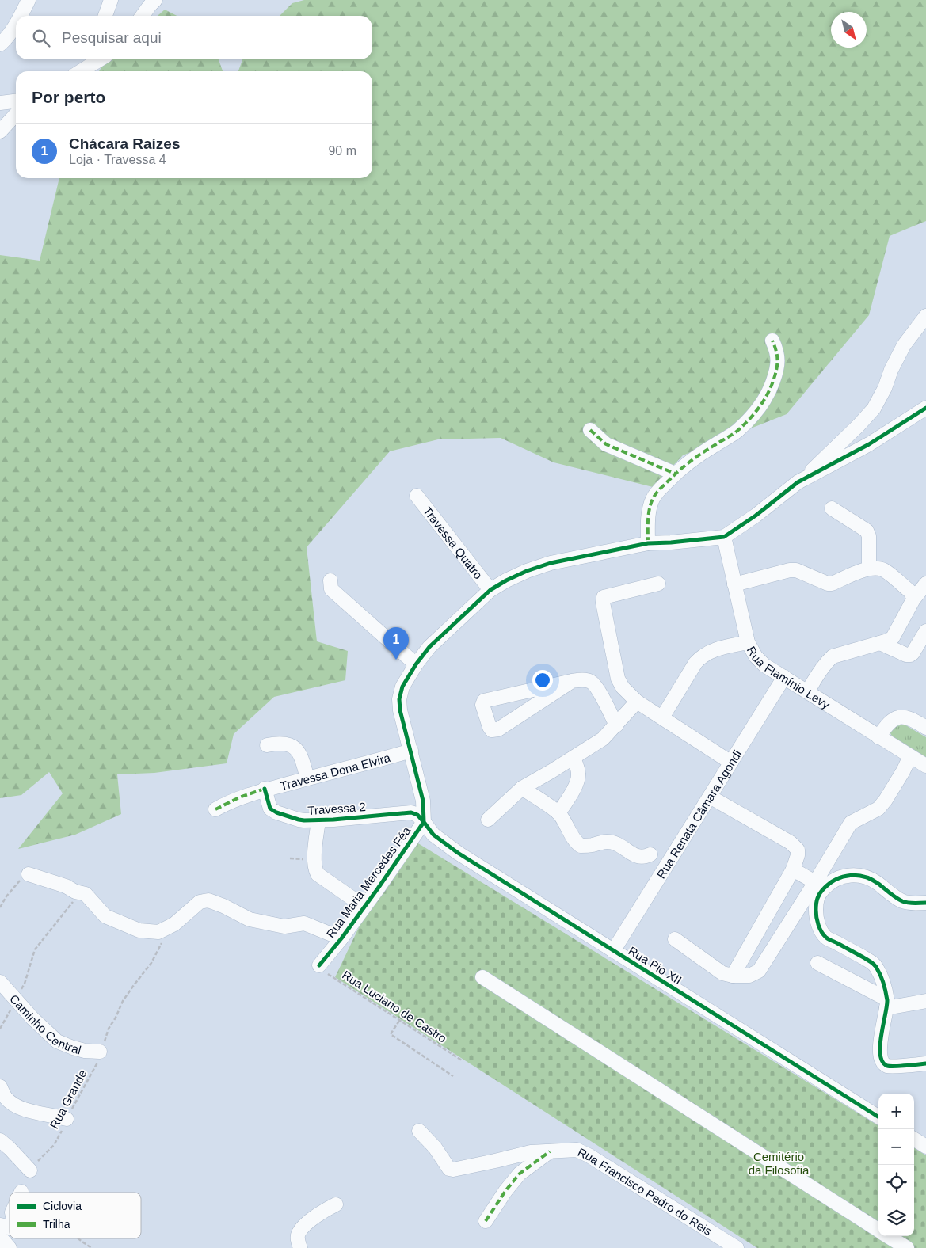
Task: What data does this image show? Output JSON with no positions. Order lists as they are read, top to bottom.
{
  "streets": {
    "street": [
      "Travessa Quatro",
      "Rua Flamínio Levy",
      "Travessa Dona Elvira",
      "Travessa 2",
      "Rua Renata Câmara Agondi",
      "Rua Maria Mercedes Féa",
      "Rua Pio XII",
      "Caminho Central",
      "Rua Francisco Pedro do Reis"
    ],
    "path": ["Rua Luciano de Castro", "Rua Grande"]
  },
  "crossings": [
    ["Travessa Quatro", "Rua Maria Mercedes Féa"],
    ["Rua Flamínio Levy", "Rua Renata Câmara Agondi"],
    ["Rua Flamínio Levy", "Rua Maria Mercedes Féa"],
    ["Travessa Dona Elvira", "Travessa 2"],
    ["Travessa Dona Elvira", "Rua Maria Mercedes Féa"],
    ["Travessa 2", "Rua Maria Mercedes Féa"],
    ["Travessa 2", "Rua Pio XII"],
    ["Rua Renata Câmara Agondi", "Rua Pio XII"],
    ["Rua Maria Mercedes Féa", "Rua Pio XII"],
    ["Rua Maria Mercedes Féa", "Rua Luciano de Castro"],
    ["Caminho Central", "Rua Grande"]
  ],
  "parks": ["Cemitério da Filosofia"],
  "legend": ["Ciclovia", "Trilha"],
  "north": "bottom right",
  "page": {
    "search": "Pesquisar aqui",
    "heading": "Por perto",
    "list": [
      {
        "mark": "1",
        "name": "Chácara Raízes",
        "note": "Loja · Travessa 4",
        "value": "90 m"
      }
    ],
    "pins": "1",
    "map_buttons": ["+", "−"]
  }
}
